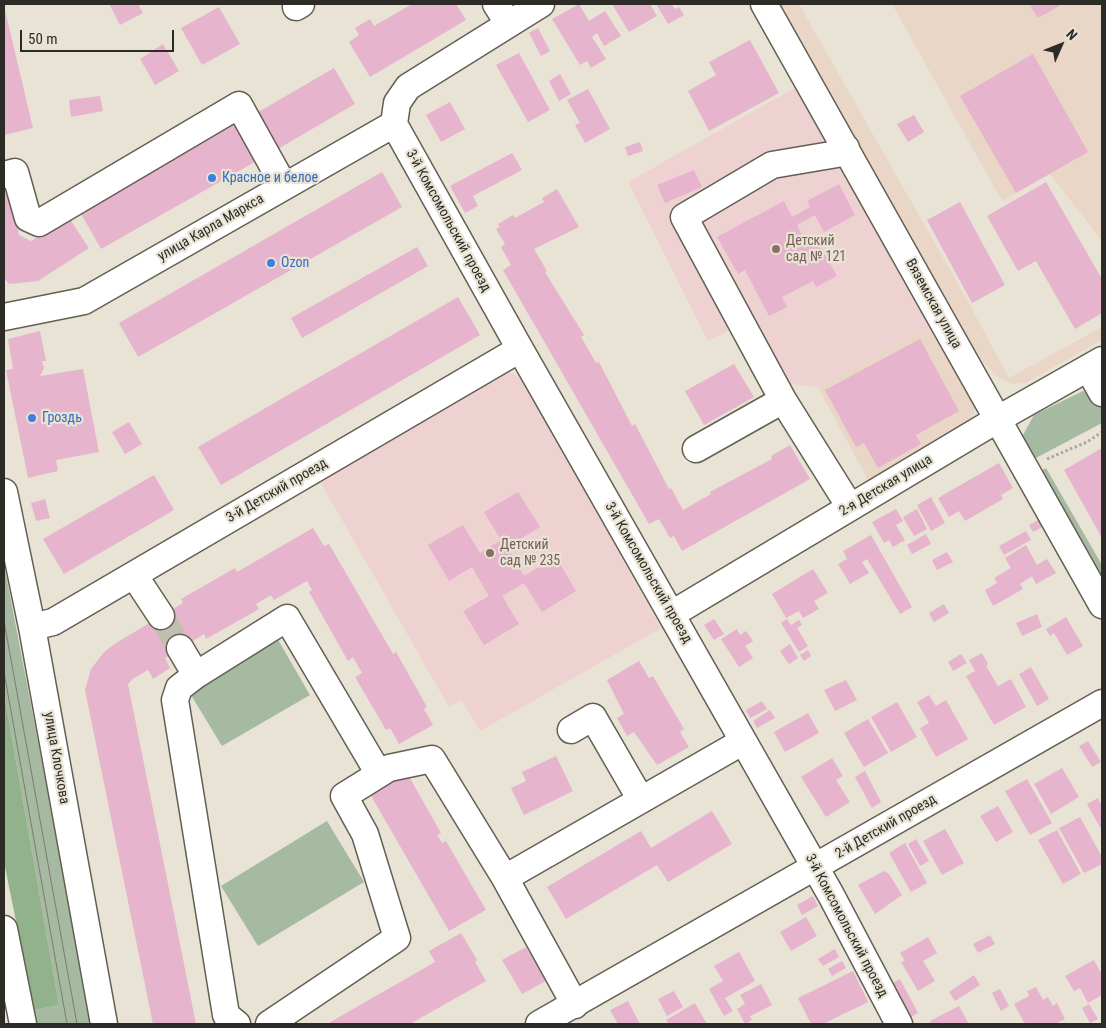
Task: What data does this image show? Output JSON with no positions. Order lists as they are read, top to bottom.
{
  "streets": {
    "street": [
      "3-й Комсомольский проезд",
      "улица Карла Маркса",
      "Вяземская улица",
      "2-я Детская улица",
      "3-й Детский проезд",
      "улица Клочкова",
      "2-й Детский проезд"
    ]
  },
  "crossings": [
    ["3-й Комсомольский проезд", "улица Карла Маркса"],
    ["3-й Комсомольский проезд", "2-я Детская улица"],
    ["3-й Комсомольский проезд", "3-й Детский проезд"],
    ["3-й Комсомольский проезд", "2-й Детский проезд"],
    ["Вяземская улица", "2-я Детская улица"],
    ["3-й Детский проезд", "улица Клочкова"]
  ],
  "places": [
    "Красное и белое",
    "Детский сад № 121",
    "Ozon",
    "Гроздь",
    "Детский сад № 235"
  ],
  "scale_bar": "50 m",
  "north": "top right"
}
